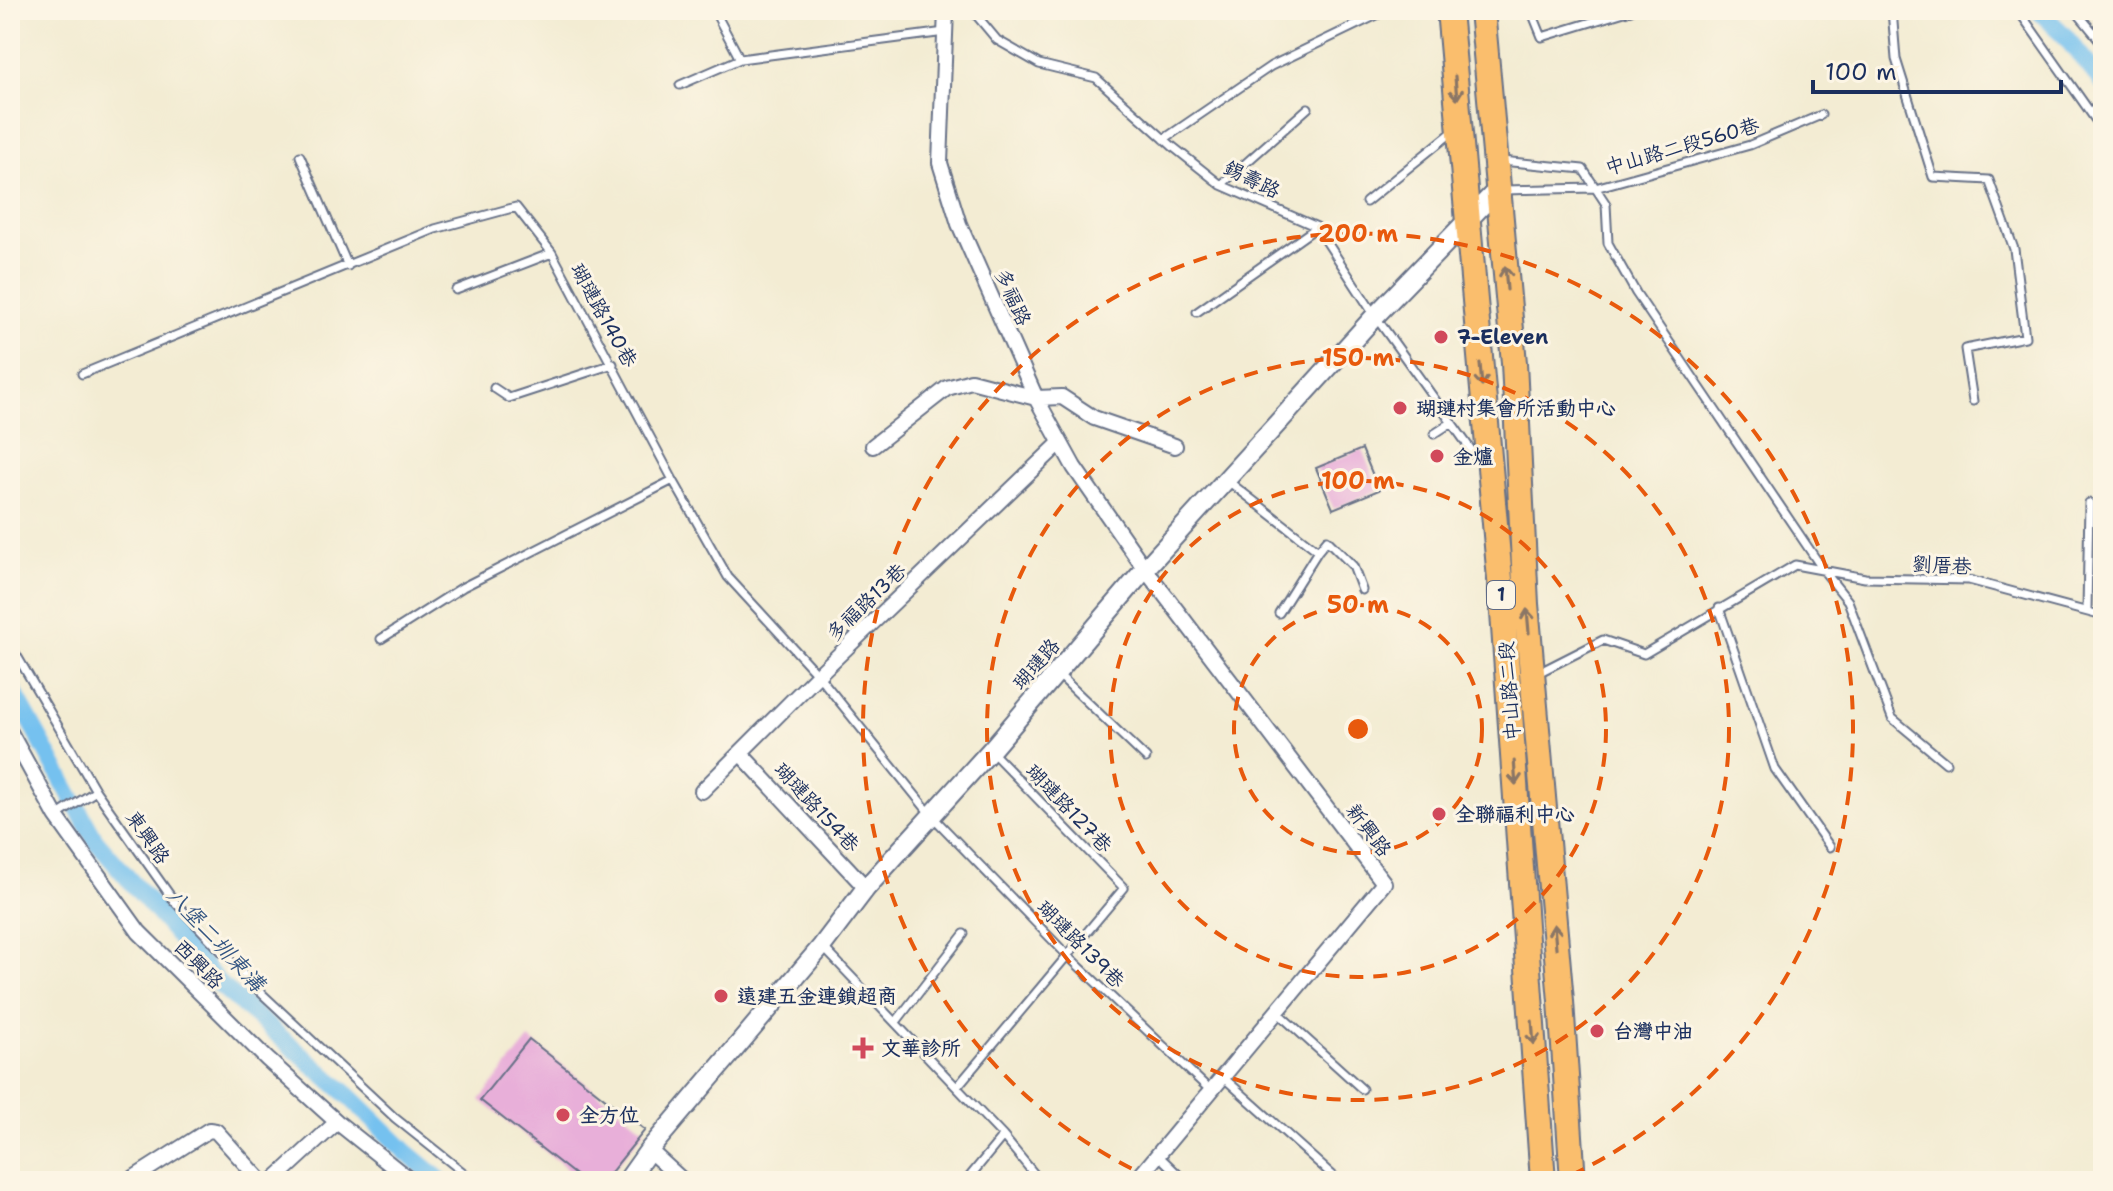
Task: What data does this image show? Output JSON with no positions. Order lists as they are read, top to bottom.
{
  "streets": {
    "main road": ["1", "中山路二段"],
    "street": [
      "多福路",
      "多福路13巷",
      "瑚璉路",
      "瑚璉路154巷",
      "新興路",
      "西興路"
    ],
    "lane": [
      "中山路二段560巷",
      "錫壽路",
      "瑚璉路140巷",
      "劉厝巷",
      "瑚璉路127巷",
      "東興路",
      "瑚璉路139巷"
    ]
  },
  "crossings": [
    ["中山路二段560巷", "劉厝巷"],
    ["中山路二段560巷", "瑚璉路"],
    ["中山路二段560巷", "中山路二段"],
    ["多福路", "多福路13巷"],
    ["多福路", "瑚璉路"],
    ["多福路", "新興路"],
    ["瑚璉路140巷", "多福路13巷"],
    ["瑚璉路140巷", "瑚璉路"],
    ["瑚璉路140巷", "瑚璉路139巷"],
    ["劉厝巷", "中山路二段"],
    ["多福路13巷", "瑚璉路154巷"],
    ["瑚璉路", "中山路二段"],
    ["瑚璉路", "瑚璉路154巷"],
    ["瑚璉路", "瑚璉路127巷"],
    ["瑚璉路", "新興路"],
    ["瑚璉路", "瑚璉路139巷"],
    ["瑚璉路127巷", "瑚璉路139巷"],
    ["新興路", "瑚璉路139巷"]
  ],
  "water": ["八堡二圳東溝"],
  "places": {
    "other": [
      "7-Eleven",
      "瑚璉村集會所活動中心",
      "金爐",
      "全聯福利中心",
      "遠建五金連鎖超商",
      "台灣中油",
      "全方位"
    ],
    "health": ["文華診所"]
  },
  "scale_bar": "100 m",
  "rings": [
    "200 m",
    "150 m",
    "100 m",
    "50 m"
  ]
}
